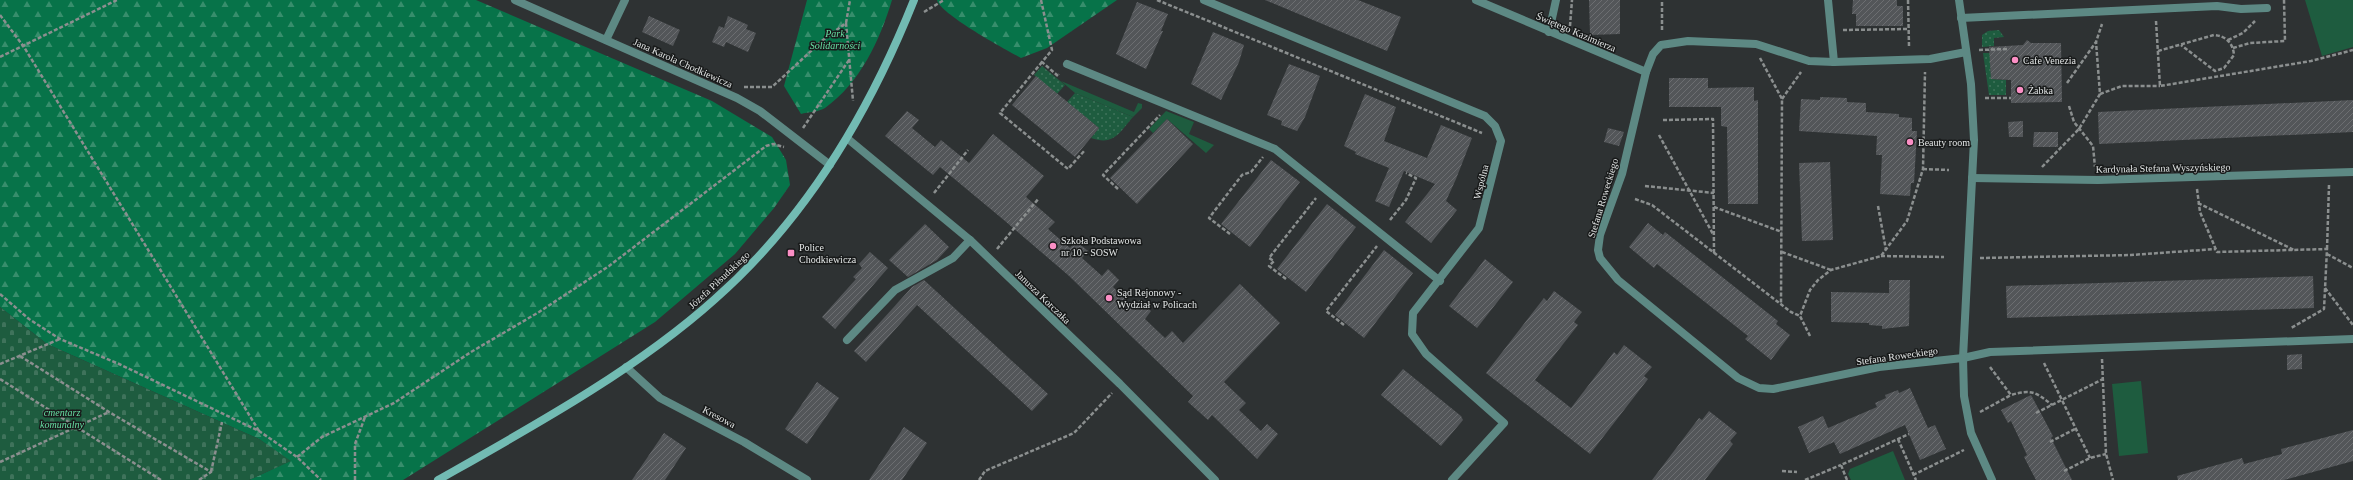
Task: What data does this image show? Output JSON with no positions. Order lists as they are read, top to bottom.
{
  "streets": {
    "street": [
      "Świętego Kazimierza",
      "Jana Karola Chodkiewicza",
      "Kardynała Stefana Wyszyńskiego",
      "Wspólna",
      "Stefana Roweckiego",
      "Józefa Piłsudskiego",
      "Janusza Korczaka",
      "Kresowa"
    ]
  },
  "crossings": [
    ["Świętego Kazimierza", "Stefana Roweckiego"],
    ["Jana Karola Chodkiewicza", "Józefa Piłsudskiego"],
    ["Józefa Piłsudskiego", "Janusza Korczaka"],
    ["Józefa Piłsudskiego", "Kresowa"]
  ],
  "parks": ["Park Solidarności", "cmentarz komunalny"],
  "places": {
    "other": [
      "Cafe Venezia",
      "Żabka",
      "Beauty room",
      "Szkoła Podstawowa nr 10 - SOSW",
      "Sąd Rejonowy - Wydział w Policach"
    ],
    "transit": ["Police Chodkiewicza"]
  }
}
